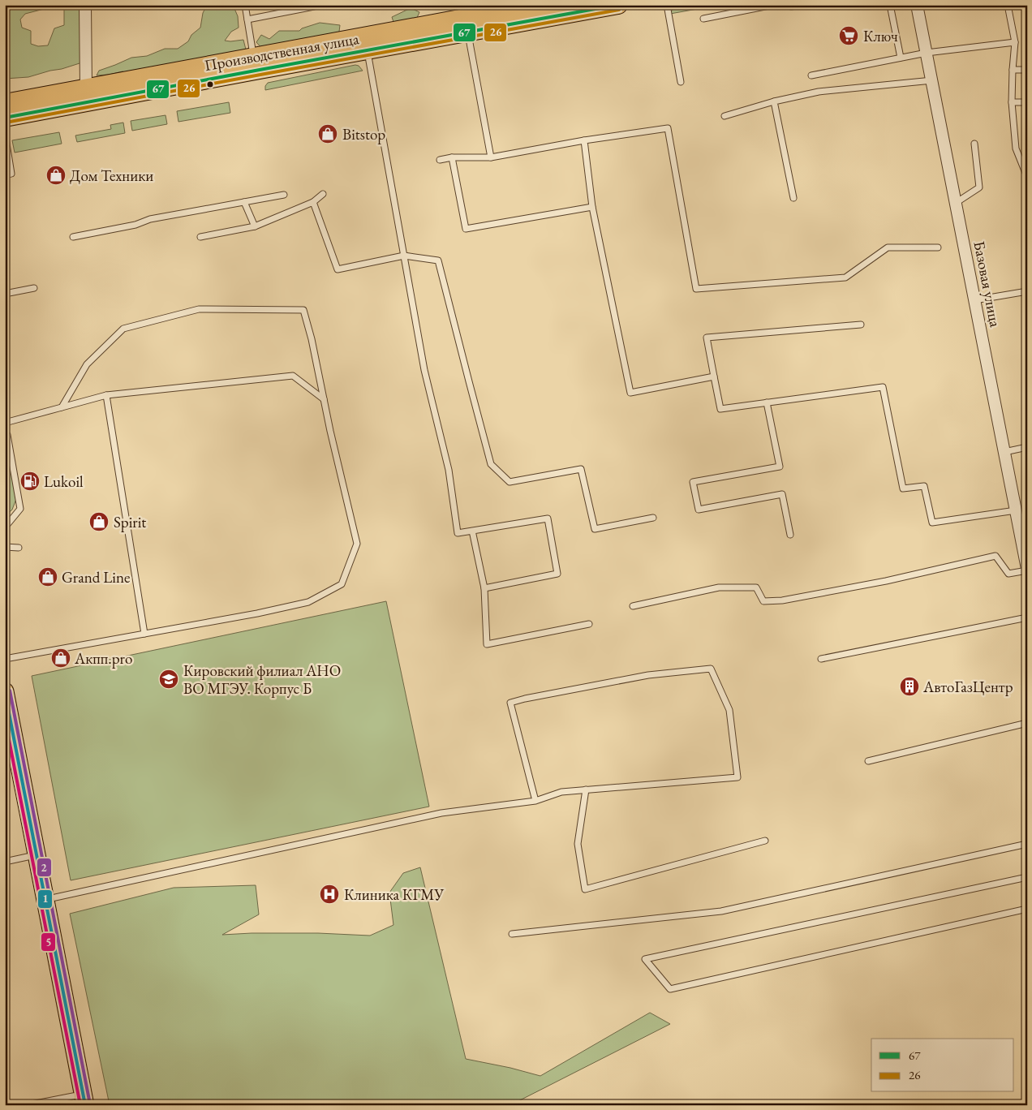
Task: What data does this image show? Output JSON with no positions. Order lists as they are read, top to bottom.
{
  "streets": {
    "highway": ["Производственная улица"],
    "street": ["Базовая улица"]
  },
  "places": {
    "supermarket": ["Ключ"],
    "shop": [
      "Bitstop",
      "Дом Техники",
      "Spirit",
      "Grand Line",
      "Акпп.pro"
    ],
    "fuel station": ["Lukoil"],
    "school or university": ["Кировский филиал АНО ВО МГЭУ. Корпус Б"],
    "building": ["АвтоГазЦентр"],
    "hospital": ["Клиника КГМУ"]
  },
  "lines": [
    "transit line 67",
    "transit line 26",
    "transit line 2",
    "transit line 1",
    "transit line 5"
  ],
  "legend": ["67", "26"]
}
